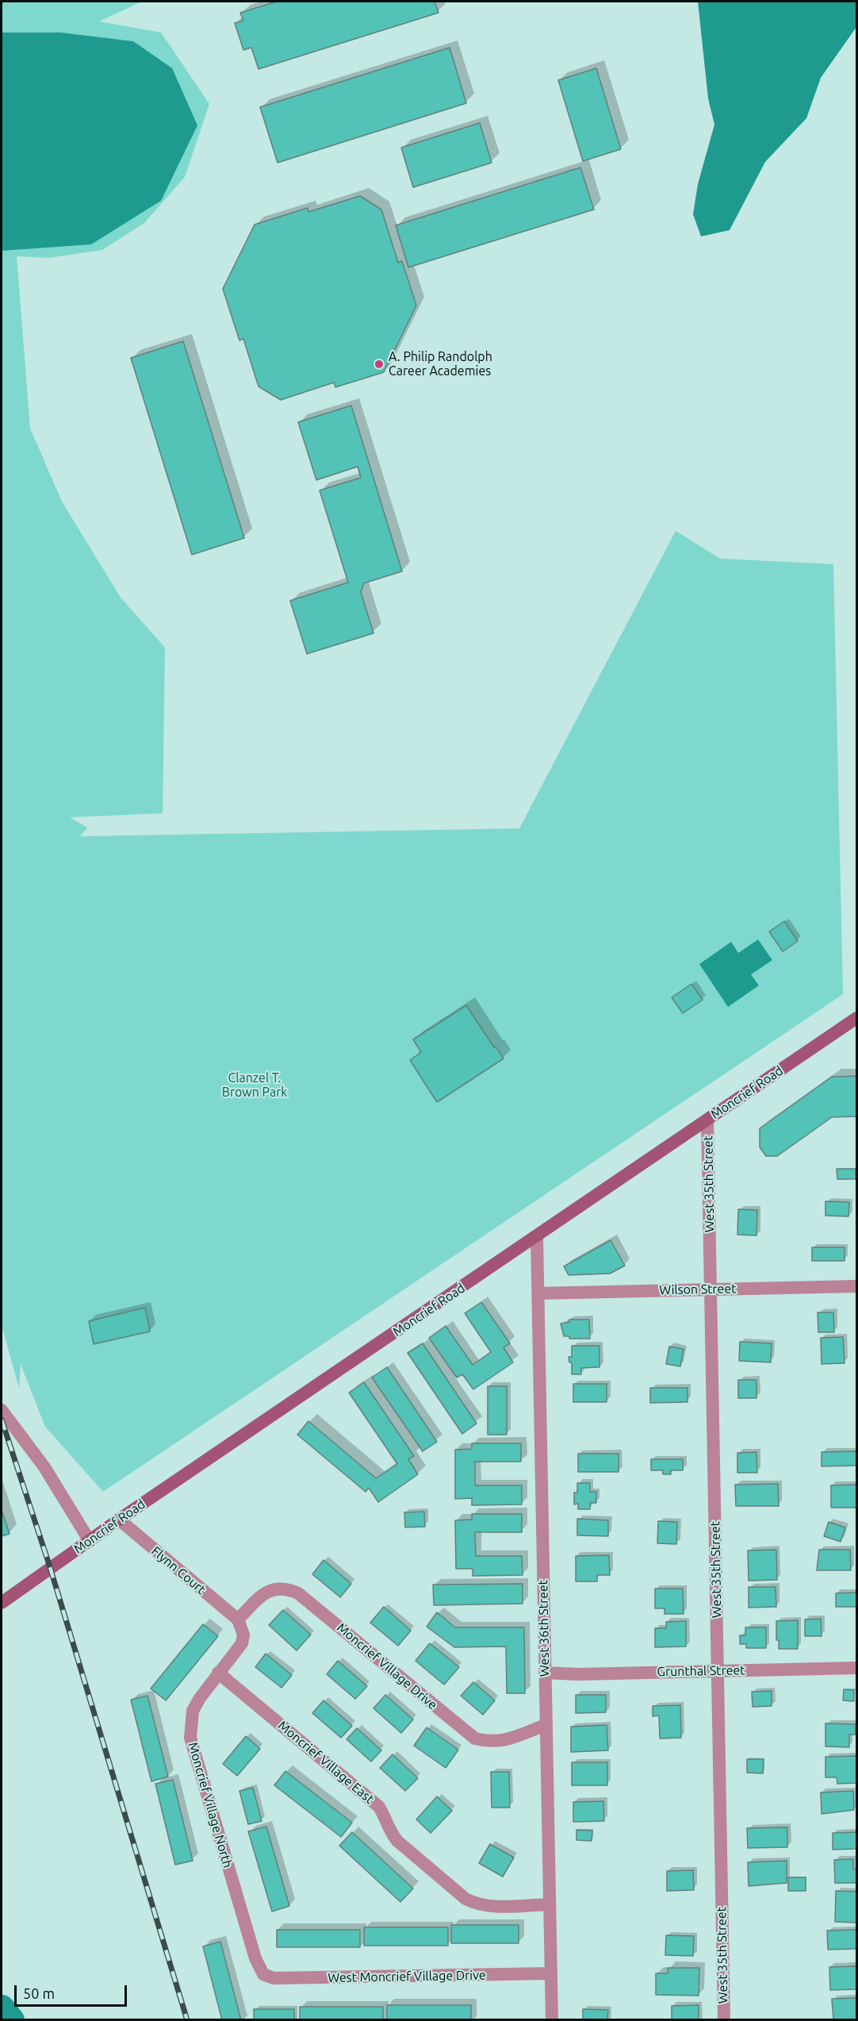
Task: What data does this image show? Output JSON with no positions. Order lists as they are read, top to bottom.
{
  "streets": {
    "main road": ["Moncrief Road"],
    "street": [
      "West 35th Street",
      "Wilson Street",
      "Flynn Court",
      "West 36th Street",
      "Moncrief Village Drive",
      "Grunthal Street",
      "Moncrief Village East",
      "Moncrief Village North",
      "West Moncrief Village Drive"
    ]
  },
  "crossings": [
    ["Moncrief Road", "West 35th Street"],
    ["Moncrief Road", "Flynn Court"],
    ["Moncrief Road", "West 36th Street"],
    ["West 35th Street", "Wilson Street"],
    ["West 35th Street", "Grunthal Street"],
    ["Wilson Street", "West 36th Street"],
    ["Flynn Court", "Moncrief Village Drive"],
    ["Flynn Court", "Moncrief Village North"],
    ["West 36th Street", "Moncrief Village Drive"],
    ["West 36th Street", "Grunthal Street"],
    ["West 36th Street", "Moncrief Village East"],
    ["West 36th Street", "West Moncrief Village Drive"],
    ["Moncrief Village Drive", "Moncrief Village North"],
    ["Moncrief Village East", "Moncrief Village North"],
    ["Moncrief Village North", "West Moncrief Village Drive"]
  ],
  "parks": ["Clanzel T. Brown Park"],
  "places": ["A. Philip Randolph Career Academies"],
  "scale_bar": "50 m"
}
